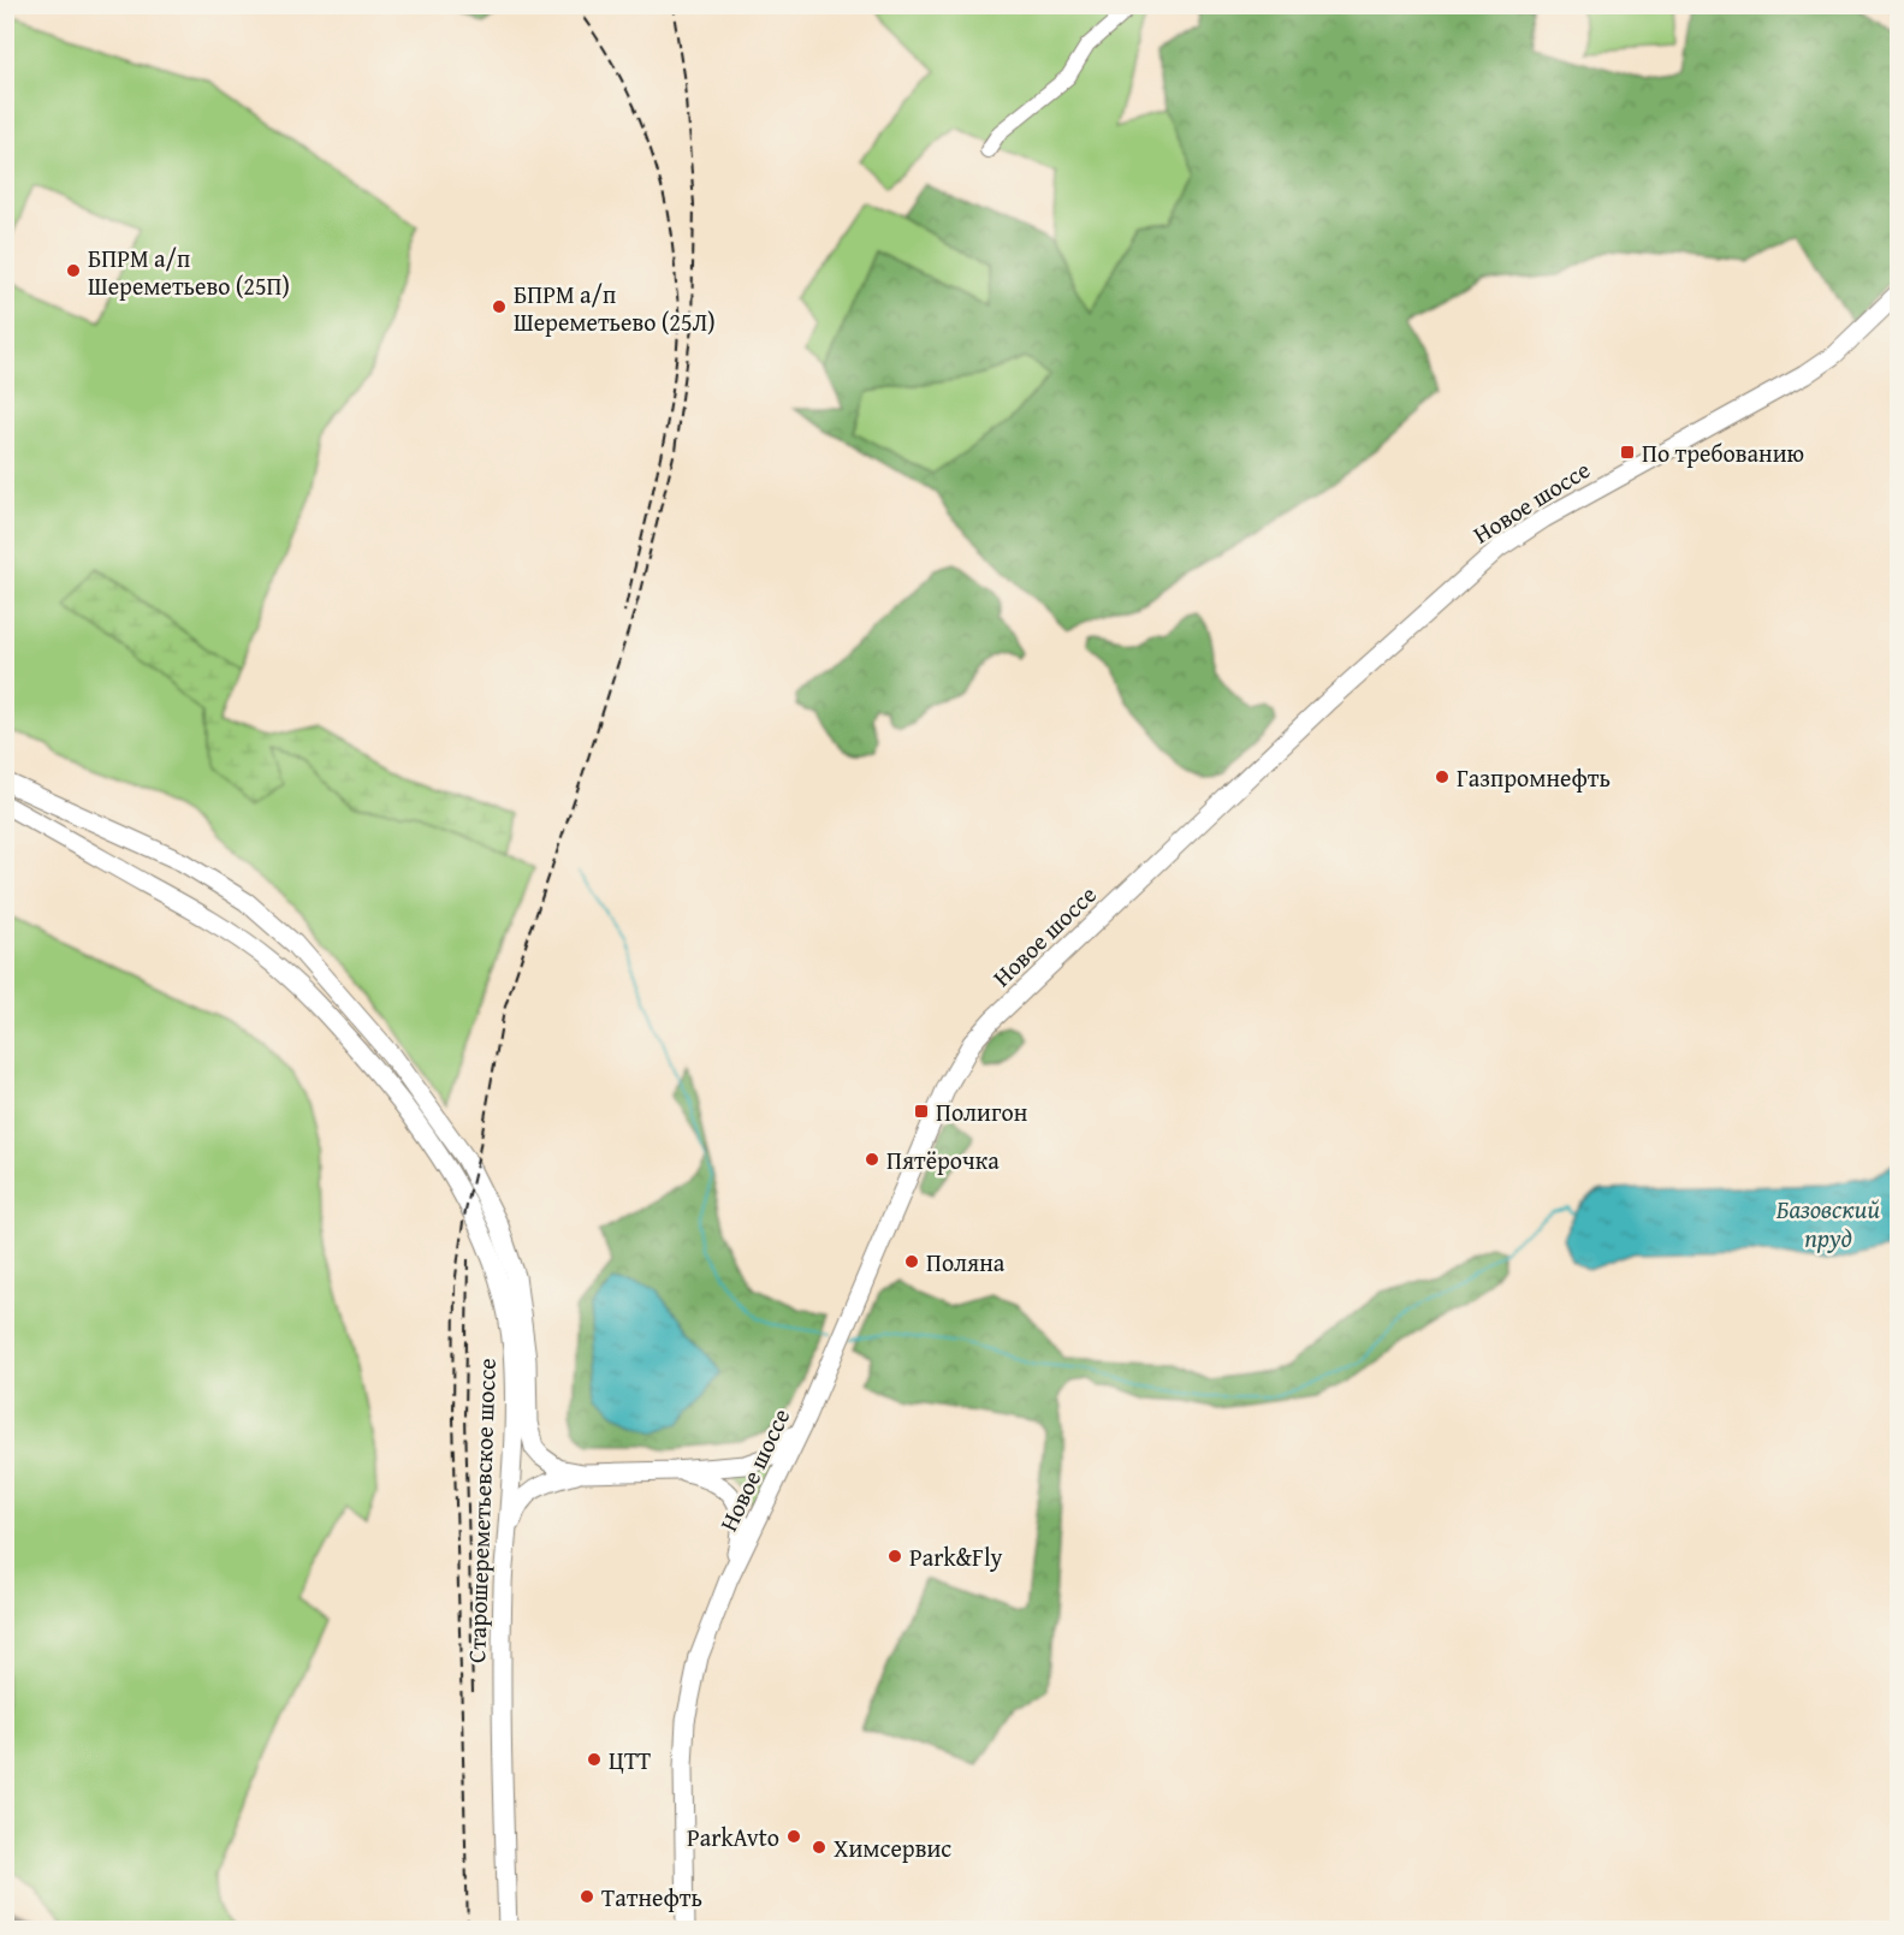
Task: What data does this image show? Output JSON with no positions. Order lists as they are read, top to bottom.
{
  "streets": {
    "main road": ["Новое шоссе", "Старошереметьевское шоссе"]
  },
  "water": ["Базовский пруд"],
  "places": {
    "other": [
      "БПРМ а/п Шереметьево (25П)",
      "БПРМ а/п Шереметьево (25Л)",
      "Газпромнефть",
      "Пятёрочка",
      "Поляна",
      "Park&Fly",
      "ЦТТ",
      "ParkAvto",
      "Химсервис",
      "Татнефть"
    ],
    "transit": ["По требованию", "Полигон"]
  }
}
